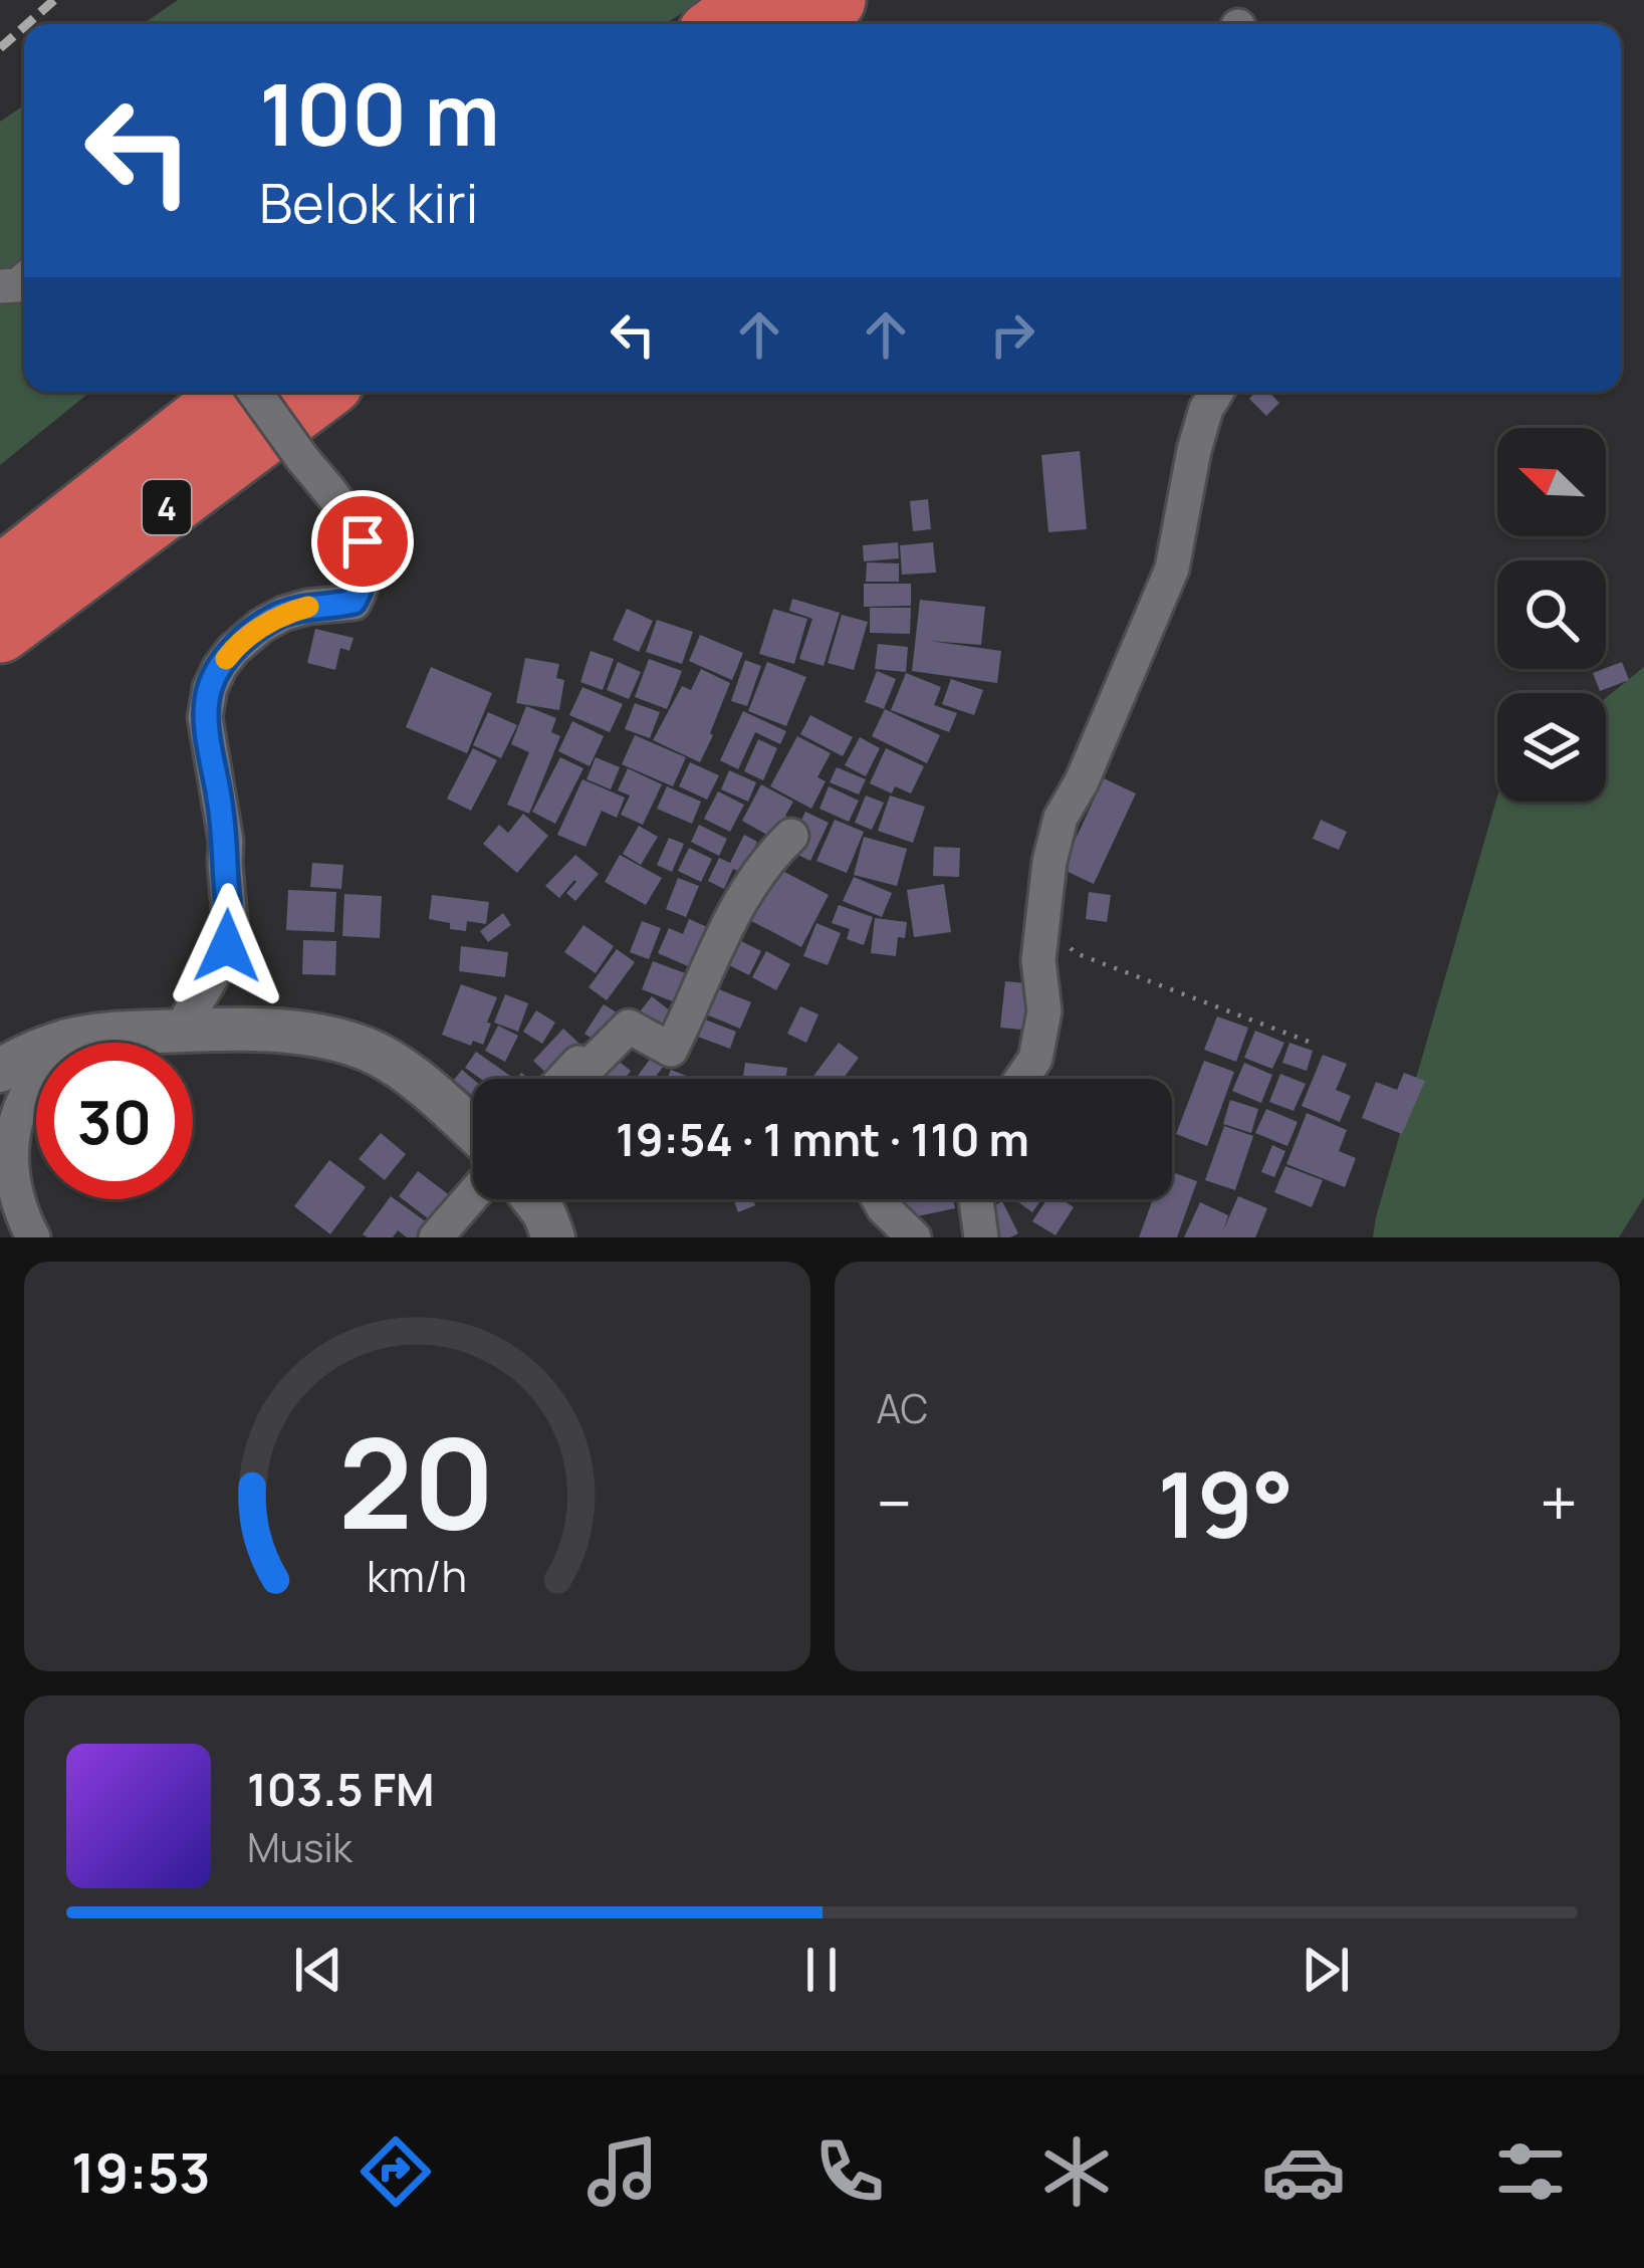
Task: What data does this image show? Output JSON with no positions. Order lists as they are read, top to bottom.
{
  "streets": {
    "highway": ["4"]
  },
  "north": "top left",
  "page": {
    "turn": ["100 m", "Belok kiri"],
    "limit": "30",
    "trip": "19:54 · 1 mnt · 110 m",
    "tile": "AC",
    "heat": ["−", "19°", "+"],
    "song": ["103.5 FM", "Musik"],
    "tabs": "19:53",
    "gauge": ["20", "km/h"]
  }
}
